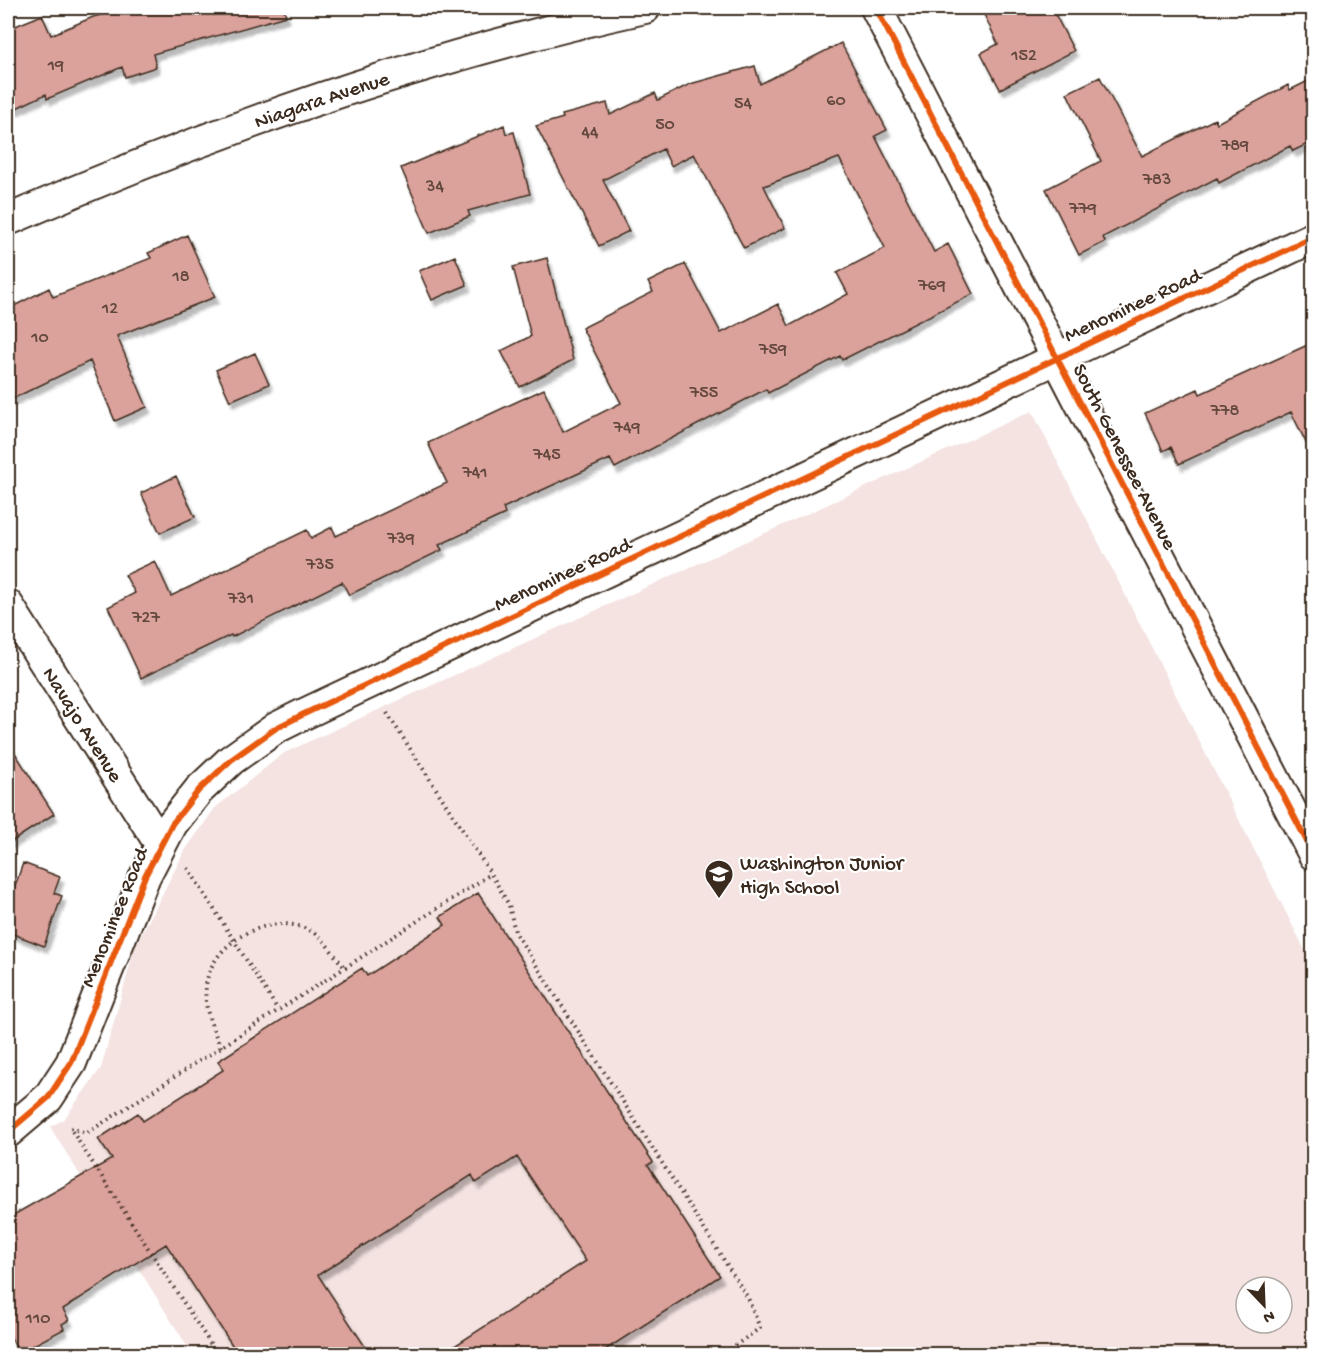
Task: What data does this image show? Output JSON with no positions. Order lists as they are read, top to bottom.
{
  "streets": {
    "street": [
      "Niagara Avenue",
      "Menominee Road",
      "South Genessee Avenue",
      "Navajo Avenue"
    ]
  },
  "crossings": [
    ["Menominee Road", "South Genessee Avenue"],
    ["Menominee Road", "Navajo Avenue"]
  ],
  "places": {
    "school or university": ["Washington Junior High School"]
  },
  "house_numbers": [
    "152",
    "19",
    "60",
    "54",
    "50",
    "44",
    "789",
    "783",
    "34",
    "779",
    "18",
    "769",
    "12",
    "10",
    "759",
    "755",
    "778",
    "749",
    "745",
    "741",
    "739",
    "735",
    "731",
    "727",
    "110"
  ],
  "north": "bottom right"
}
